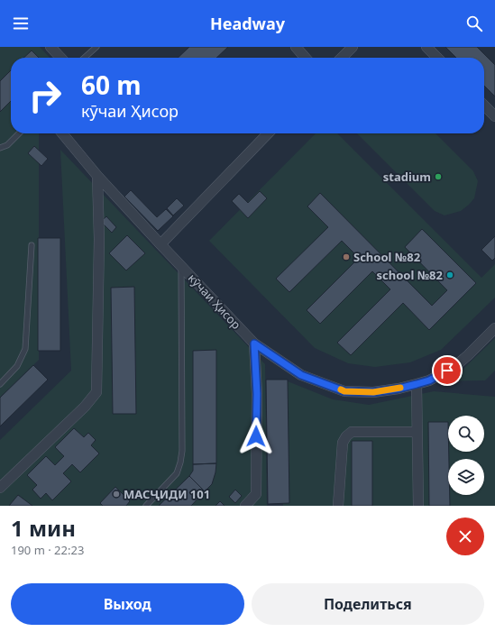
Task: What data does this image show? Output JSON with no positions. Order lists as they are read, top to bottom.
{
  "streets": {
    "street": ["кӯчаи Ҳисор"]
  },
  "places": [
    "stadium",
    "School №82",
    "school №82",
    "МАСҶИДИ 101"
  ],
  "page": {
    "header": "Headway",
    "turn": ["60 m", "кӯчаи Ҳисор"],
    "heading": ["1 мин", "190 m · 22:23"],
    "buttons": ["Выход", "Поделиться"]
  }
}
